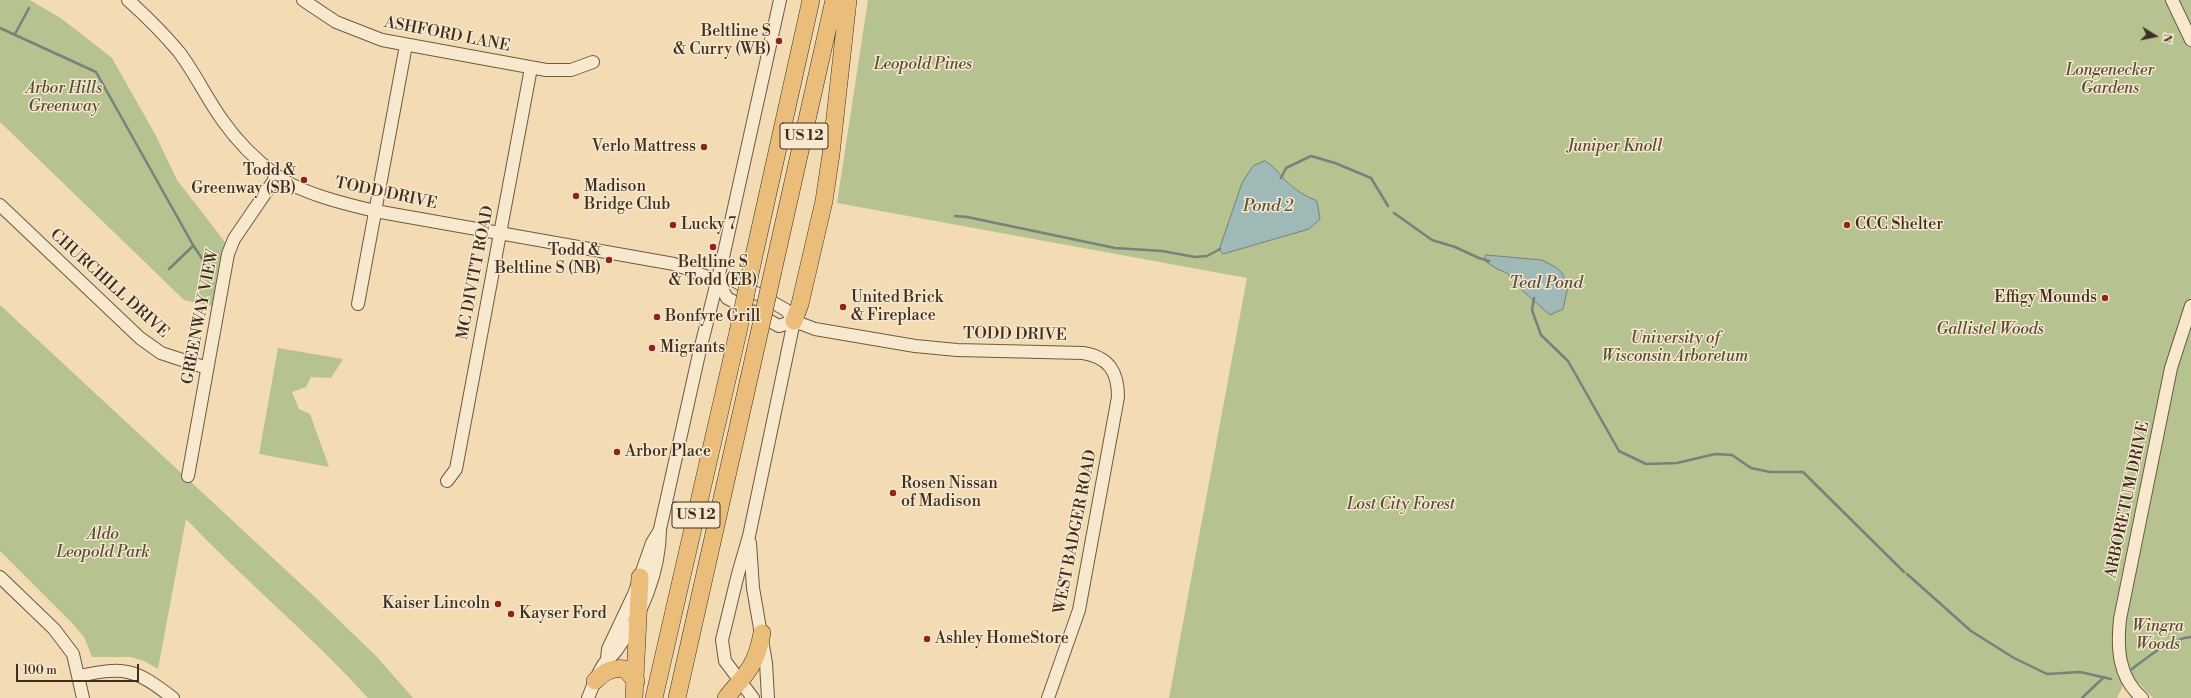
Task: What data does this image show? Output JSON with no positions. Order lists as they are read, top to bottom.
{
  "streets": {
    "highway": ["US 12"],
    "street": [
      "ASHFORD LANE",
      "TODD DRIVE",
      "MC DIVITT ROAD",
      "CHURCHILL DRIVE",
      "GREENWAY VIEW",
      "ARBORETUM DRIVE",
      "WEST BADGER ROAD"
    ]
  },
  "crossings": [
    ["ASHFORD LANE", "MC DIVITT ROAD"],
    ["TODD DRIVE", "MC DIVITT ROAD"],
    ["TODD DRIVE", "GREENWAY VIEW"],
    ["TODD DRIVE", "WEST BADGER ROAD"],
    ["CHURCHILL DRIVE", "GREENWAY VIEW"]
  ],
  "water": ["Pond 2", "Teal Pond"],
  "parks": [
    "Leopold Pines",
    "Longenecker Gardens",
    "Arbor Hills Greenway",
    "Juniper Knoll",
    "Gallistel Woods",
    "University of Wisconsin Arboretum",
    "Lost City Forest",
    "Aldo Leopold Park",
    "Wingra Woods"
  ],
  "places": [
    "Beltline S & Curry (WB)",
    "Verlo Mattress",
    "Todd & Greenway (SB)",
    "Madison Bridge Club",
    "Lucky 7",
    "CCC Shelter",
    "Beltline S & Todd (EB)",
    "Todd & Beltline S (NB)",
    "Effigy Mounds",
    "United Brick & Fireplace",
    "Bonfyre Grill",
    "Migrants",
    "Arbor Place",
    "Rosen Nissan of Madison",
    "Kaiser Lincoln",
    "Kayser Ford",
    "Ashley HomeStore"
  ],
  "scale_bar": "100 m",
  "north": "right"
}
